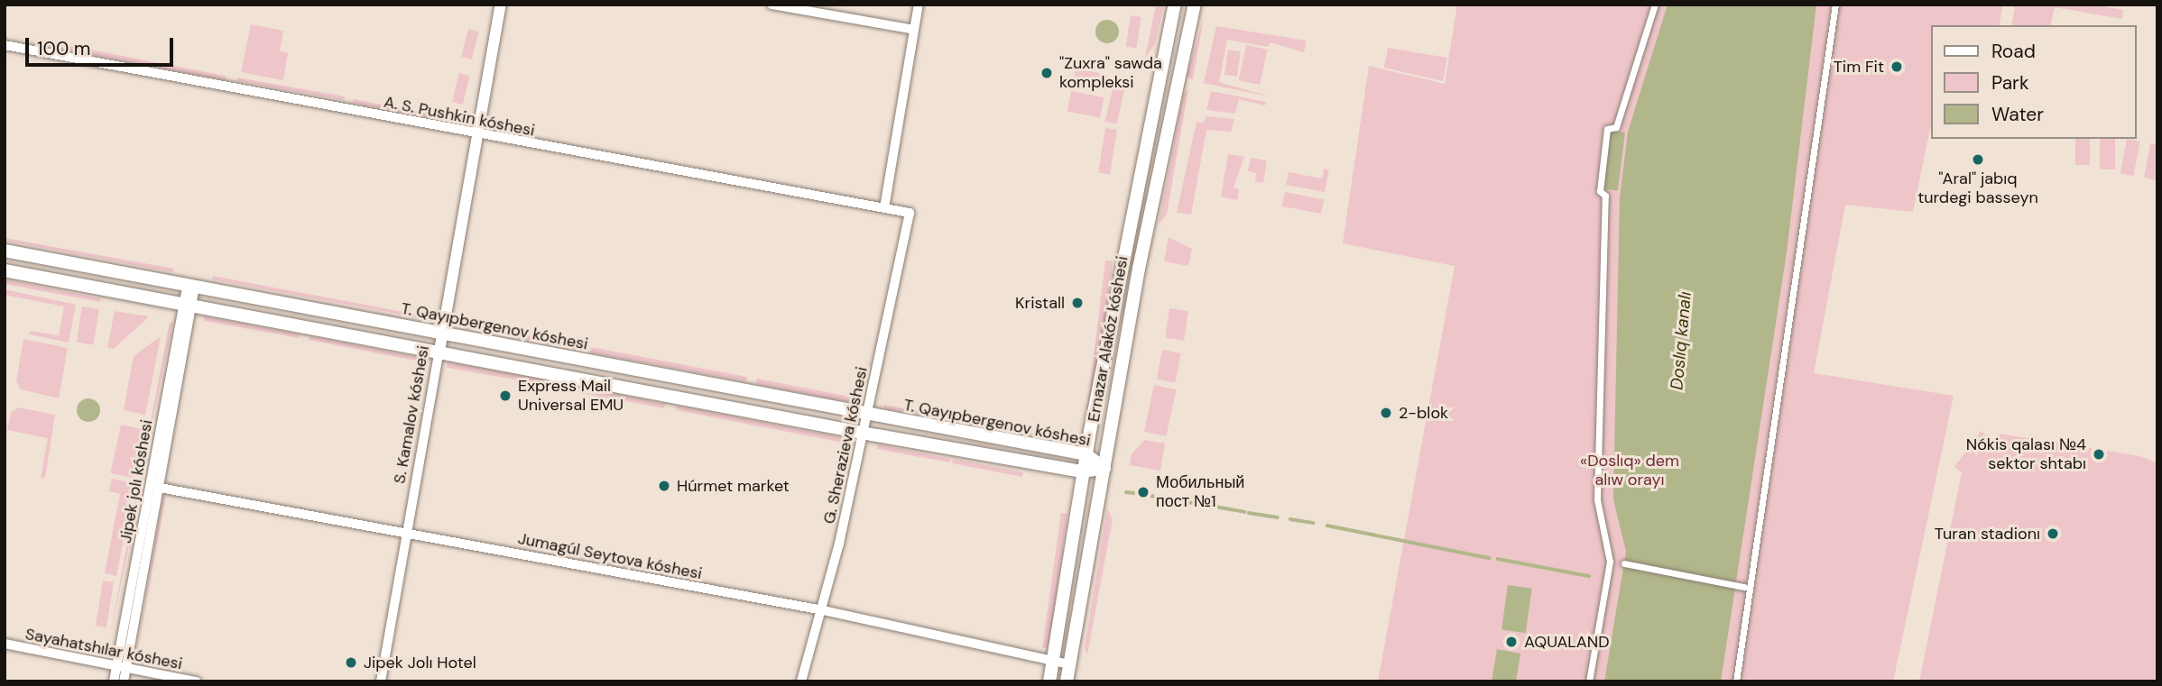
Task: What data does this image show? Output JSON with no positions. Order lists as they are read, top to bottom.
{
  "streets": {
    "main road": ["T. Qayıpbergenov kóshesi", "Ernazar Alakóz kóshesi"],
    "street": [
      "A. S. Pushkin kóshesi",
      "S. Kamalov kóshesi",
      "G. Sherazieva kóshesi",
      "Jipek jolı kóshesi",
      "Jumagúl Seytova kóshesi",
      "Sayahatshılar kóshesi"
    ]
  },
  "crossings": [
    ["A. S. Pushkin kóshesi", "S. Kamalov kóshesi"],
    ["A. S. Pushkin kóshesi", "G. Sherazieva kóshesi"],
    ["T. Qayıpbergenov kóshesi", "Ernazar Alakóz kóshesi"],
    ["T. Qayıpbergenov kóshesi", "S. Kamalov kóshesi"],
    ["T. Qayıpbergenov kóshesi", "G. Sherazieva kóshesi"],
    ["T. Qayıpbergenov kóshesi", "Jipek jolı kóshesi"],
    ["Ernazar Alakóz kóshesi", "Jumagúl Seytova kóshesi"],
    ["S. Kamalov kóshesi", "Jumagúl Seytova kóshesi"],
    ["G. Sherazieva kóshesi", "Jumagúl Seytova kóshesi"],
    ["Jipek jolı kóshesi", "Jumagúl Seytova kóshesi"],
    ["Jipek jolı kóshesi", "Sayahatshılar kóshesi"]
  ],
  "water": ["Doslıq kanalı"],
  "parks": ["«Doslıq» dem alıw orayı"],
  "places": [
    "Tim Fit",
    "\"Zuxra\" sawda kompleksi",
    "\"Aral\" jabıq turdegi basseyn",
    "Kristall",
    "Express Mail Universal EMU",
    "2-blok",
    "Nókis qalası №4 sektor shtabı",
    "Húrmet market",
    "Мобильный пост №1",
    "Turan stadionı",
    "AQUALAND",
    "Jipek Jolı Hotel"
  ],
  "legend": ["Road", "Park", "Water"],
  "scale_bar": "100 m"
}
